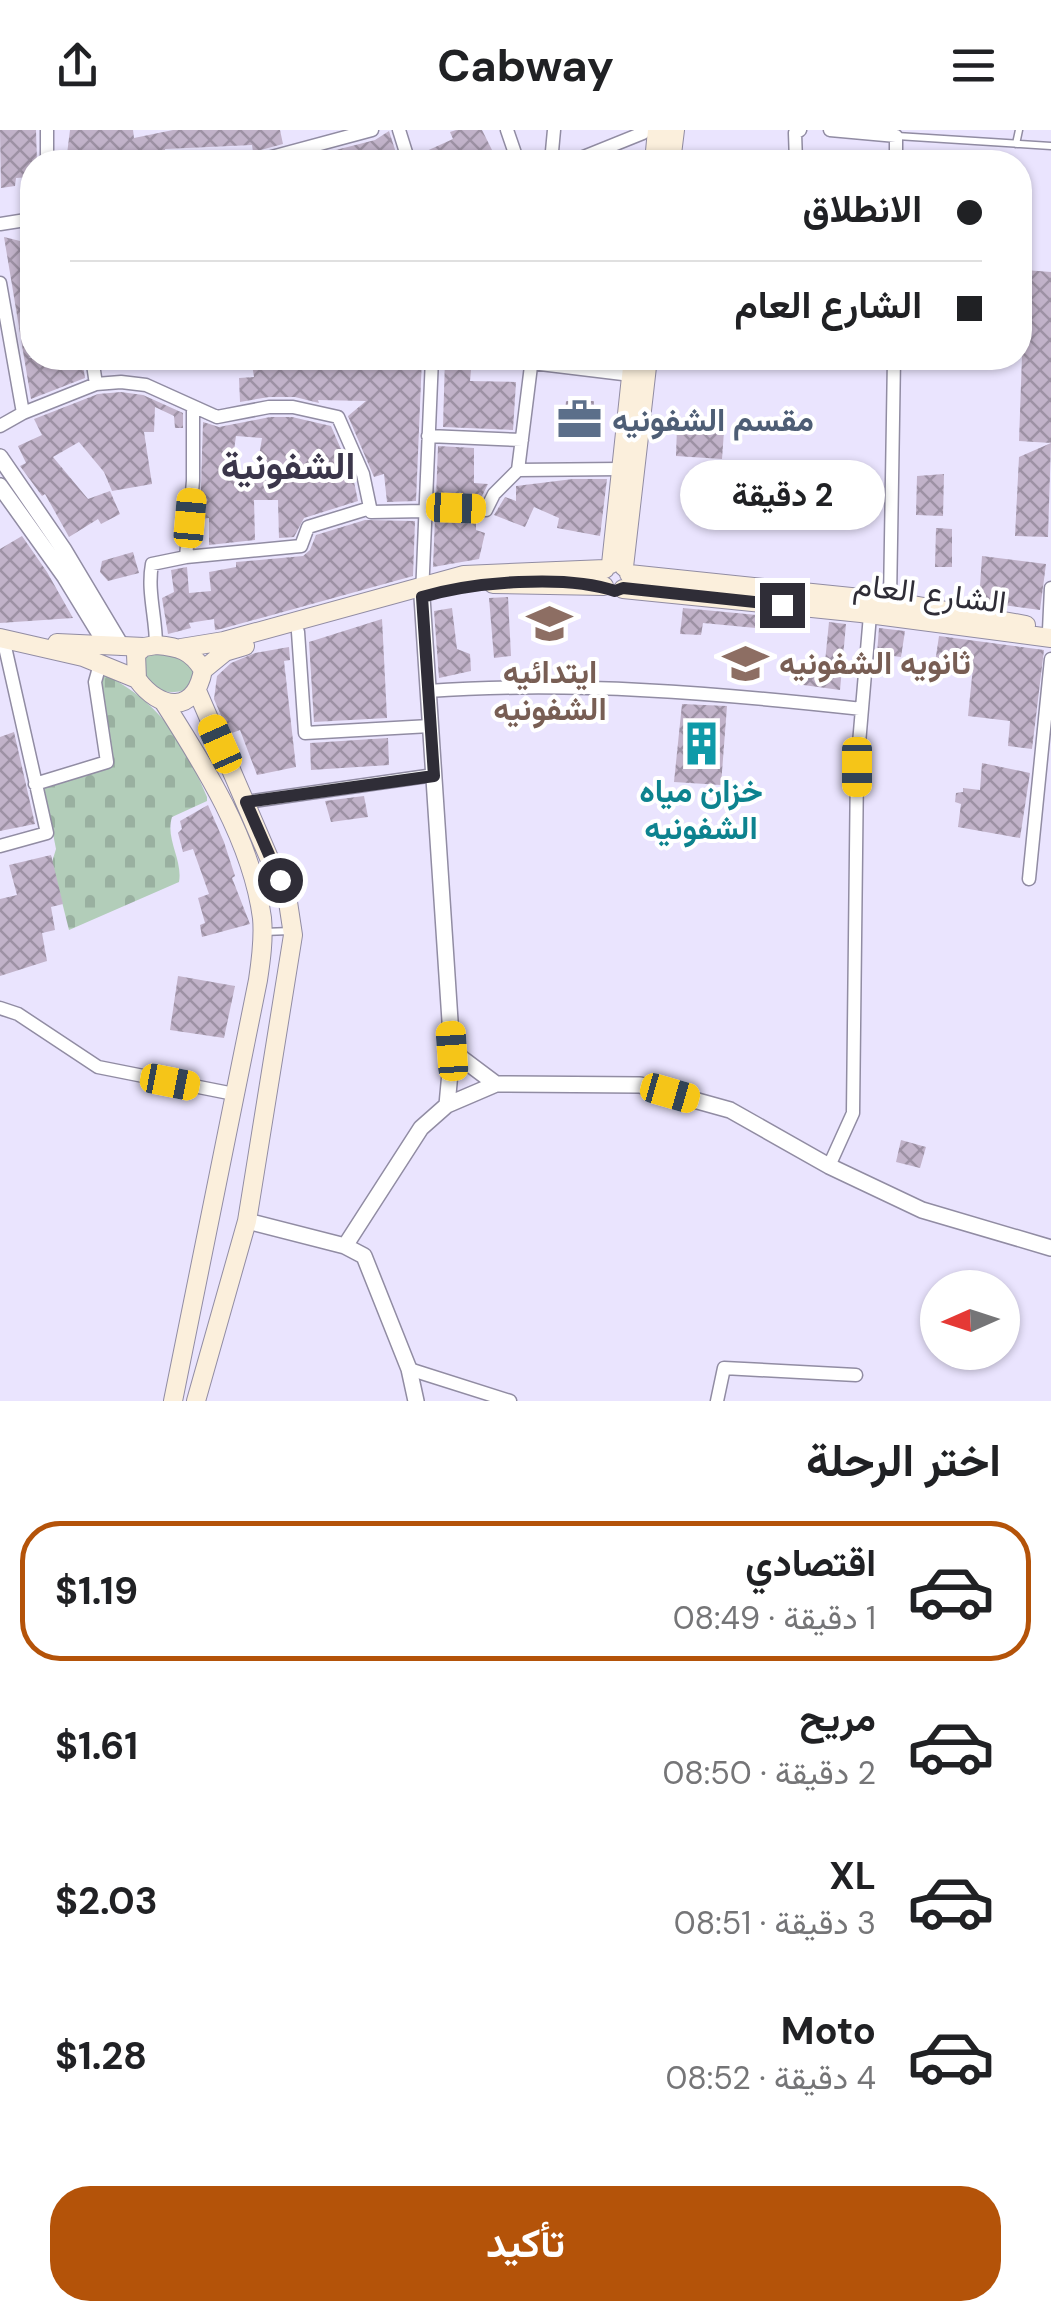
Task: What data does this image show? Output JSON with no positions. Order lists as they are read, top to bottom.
{
  "streets": {
    "main road": ["الشارع العام"]
  },
  "districts": ["الشفونية"],
  "places": {
    "office": ["مقسم الشفونيه"],
    "school or university": ["ايتدائيه الشفونيه", "ثانويه الشفونيه"],
    "building": ["خزان مياه الشفونيه"]
  },
  "north": "left",
  "page": {
    "header": "Cabway",
    "banner": ["الانطلاق", "الشارع العام"],
    "bubble": "2 دقيقة",
    "heading": "اختر الرحلة",
    "list": [
      {
        "name": "اقتصادي",
        "note": "1 دقيقة · 08:49",
        "value": "$1.19"
      },
      {
        "name": "مريح",
        "note": "2 دقيقة · 08:50",
        "value": "$1.61"
      },
      {
        "name": "XL",
        "note": "3 دقيقة · 08:51",
        "value": "$2.03"
      },
      {
        "name": "Moto",
        "note": "4 دقيقة · 08:52",
        "value": "$1.28"
      }
    ],
    "buttons": "تأكيد"
  }
}
